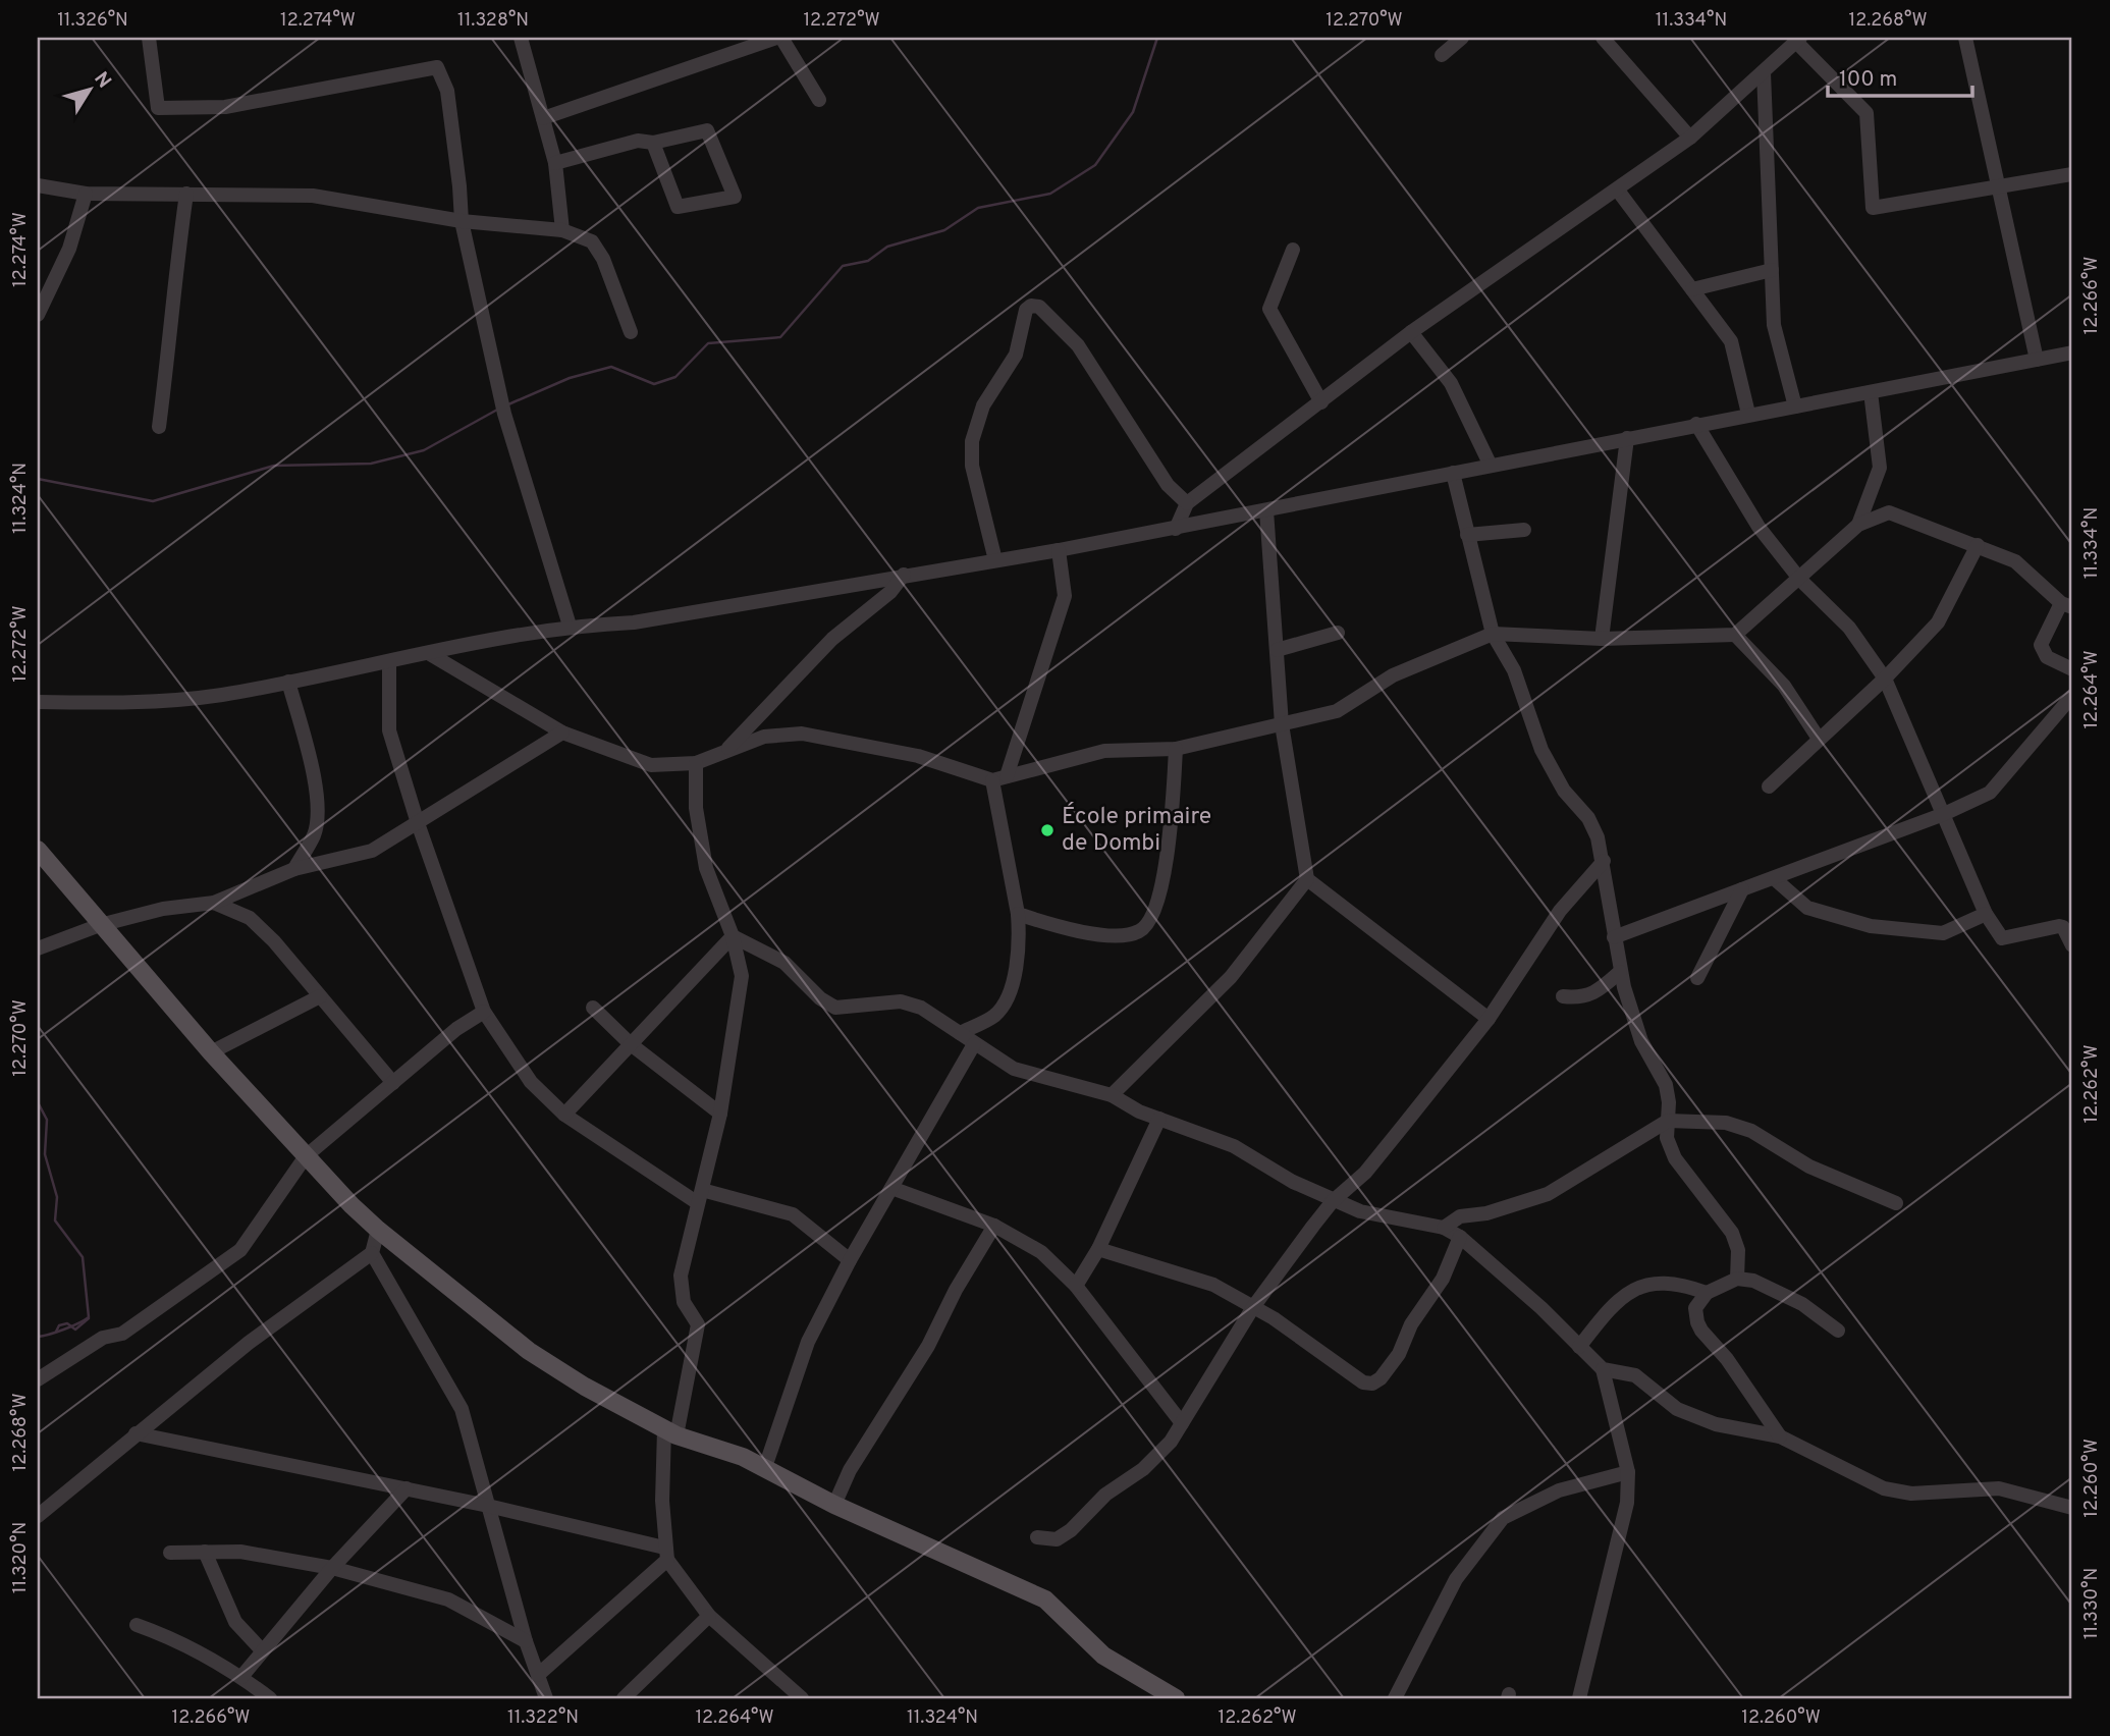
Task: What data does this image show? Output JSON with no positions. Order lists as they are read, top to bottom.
{
  "places": ["École primaire de Dombi"],
  "scale_bar": "100 m",
  "north": "top right",
  "coordinates": [
    "11.326°N",
    "12.274°W",
    "11.328°N",
    "12.272°W",
    "12.270°W",
    "11.334°N",
    "12.268°W",
    "12.266°W",
    "11.324°N",
    "12.264°W",
    "12.262°W",
    "12.260°W",
    "11.320°N",
    "11.330°N",
    "11.322°N"
  ]
}
